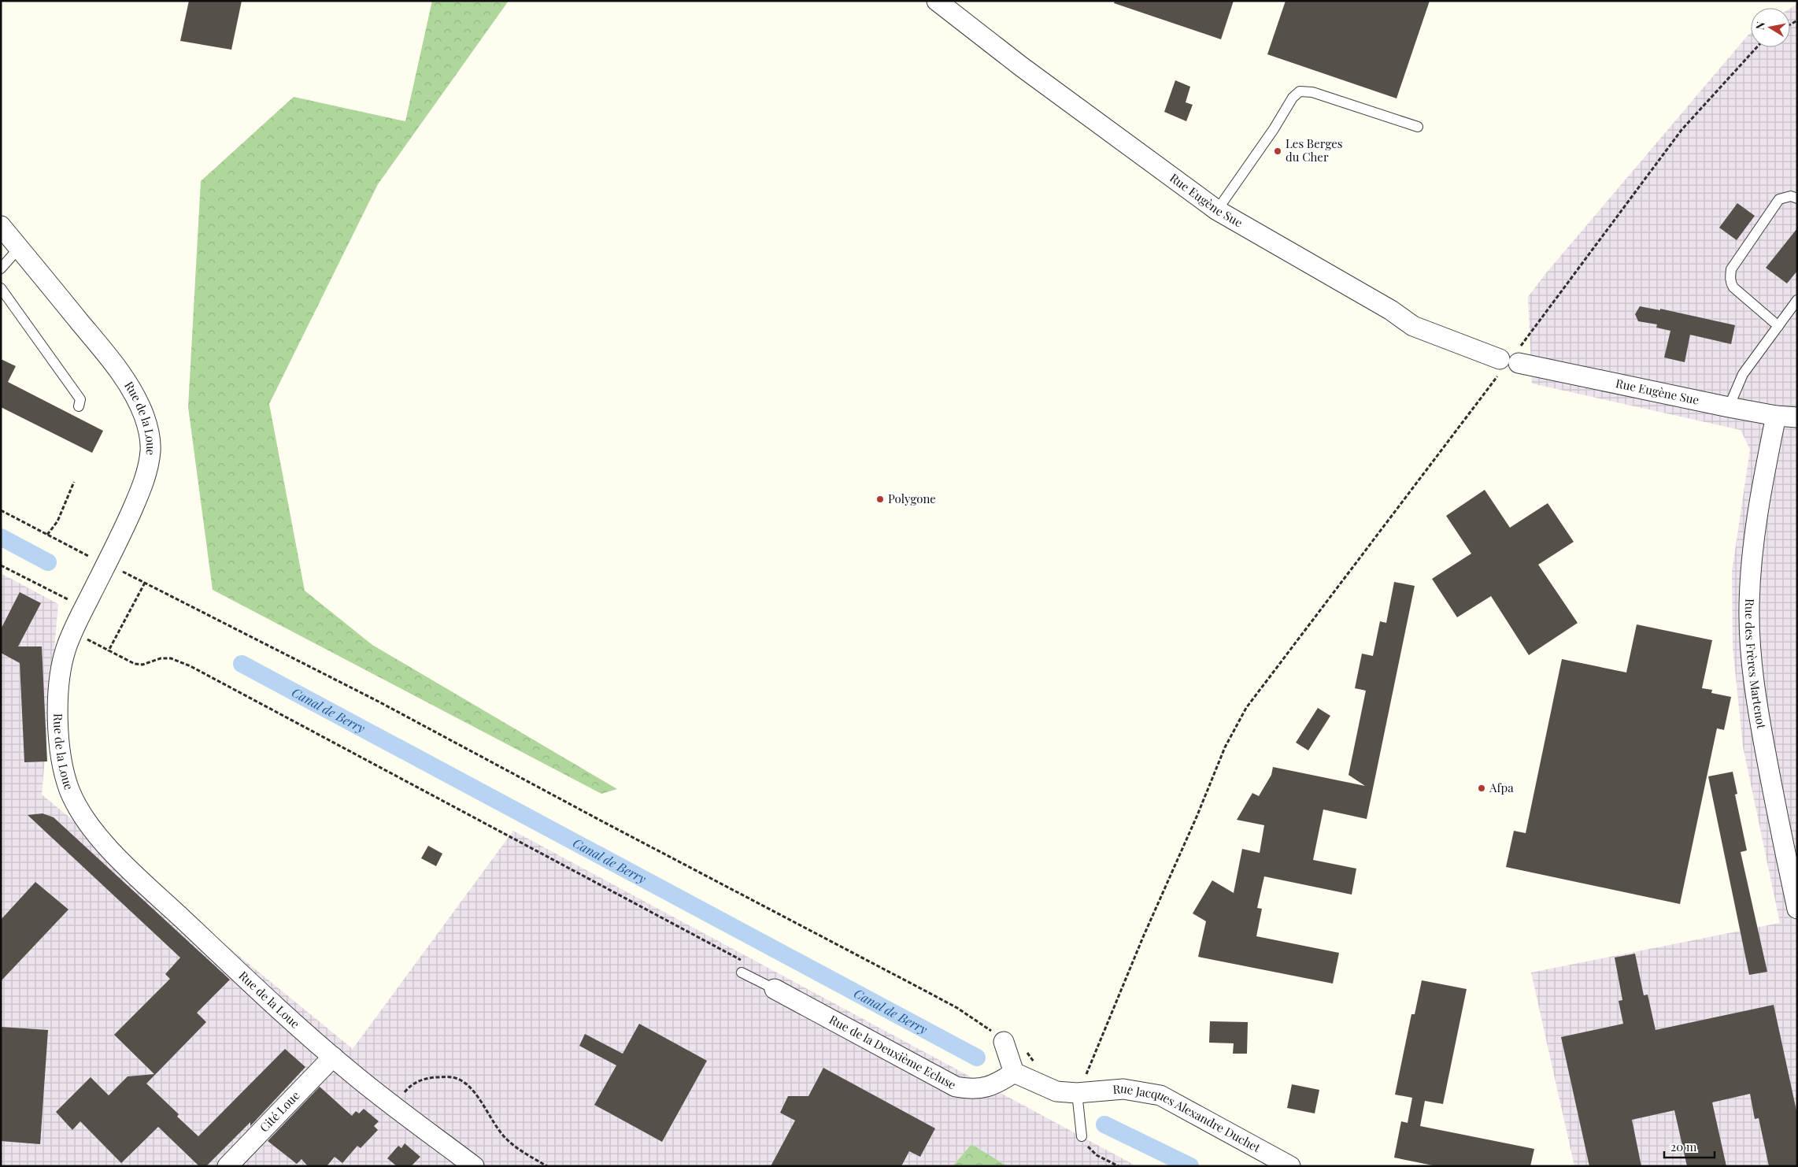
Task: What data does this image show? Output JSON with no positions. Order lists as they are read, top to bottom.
{
  "streets": {
    "street": [
      "Rue Eugène Sue",
      "Rue de la Loue",
      "Rue des Frères Martenot",
      "Rue de la Deuxième Ecluse",
      "Cité Loue",
      "Rue Jacques Alexandre Duchet"
    ]
  },
  "crossings": [
    ["Rue Eugène Sue", "Rue des Frères Martenot"],
    ["Rue de la Loue", "Cité Loue"],
    ["Rue de la Deuxième Ecluse", "Rue Jacques Alexandre Duchet"]
  ],
  "water": ["Canal de Berry"],
  "places": ["Les Berges du Cher", "Polygone", "Afpa"],
  "scale_bar": "20 m",
  "north": "left"
}
